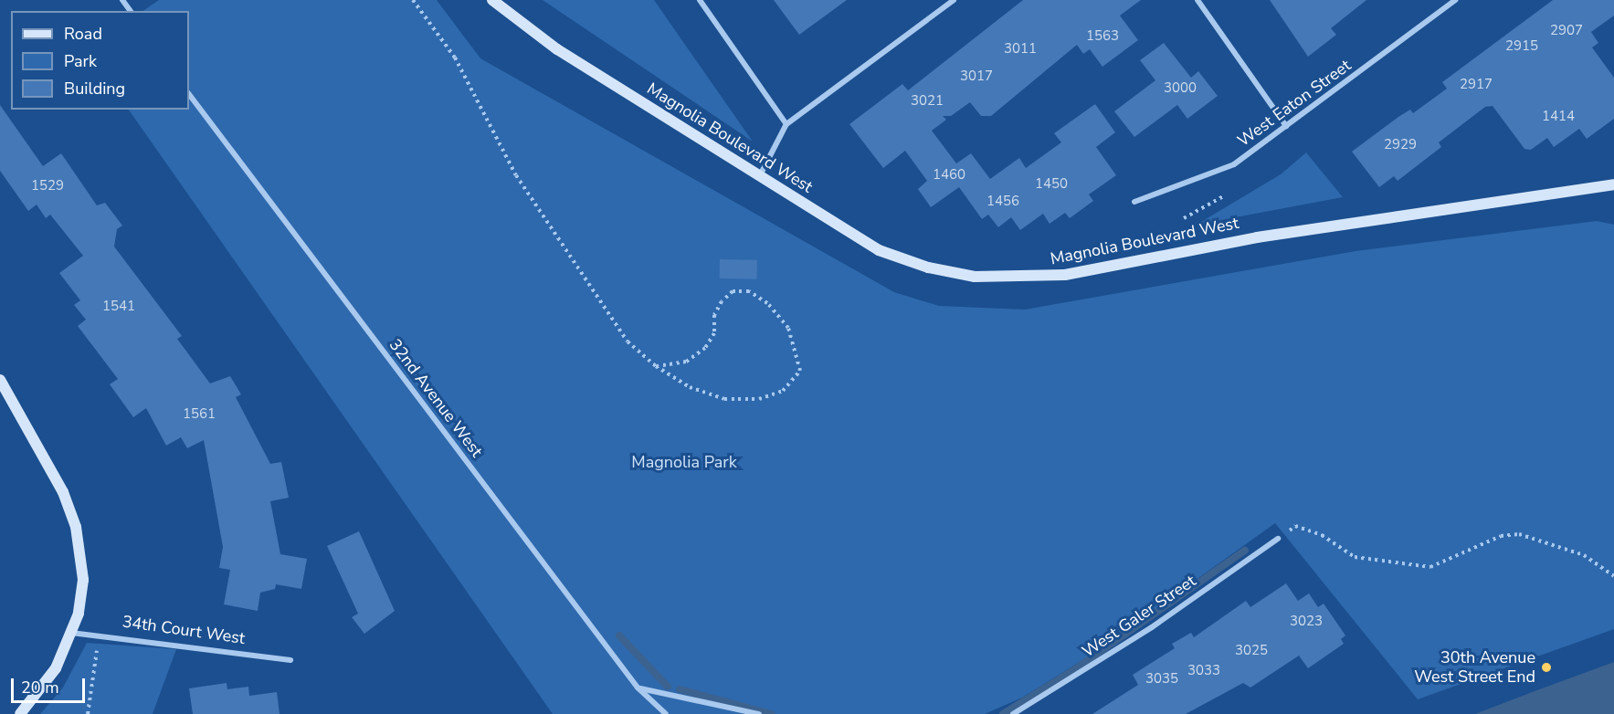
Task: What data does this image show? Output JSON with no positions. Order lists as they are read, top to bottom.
{
  "streets": {
    "main road": ["Magnolia Boulevard West"],
    "street": [
      "West Eaton Street",
      "32nd Avenue West",
      "West Galer Street",
      "34th Court West"
    ]
  },
  "parks": ["Magnolia Park"],
  "places": ["30th Avenue West Street End"],
  "house_numbers": [
    "2907",
    "1563",
    "2915",
    "3011",
    "3017",
    "2917",
    "3000",
    "3021",
    "1414",
    "2929",
    "1460",
    "1450",
    "1529",
    "1456",
    "1541",
    "1561",
    "3023",
    "3025",
    "3033",
    "3035"
  ],
  "legend": ["Road", "Park", "Building"],
  "scale_bar": "20 m"
}
